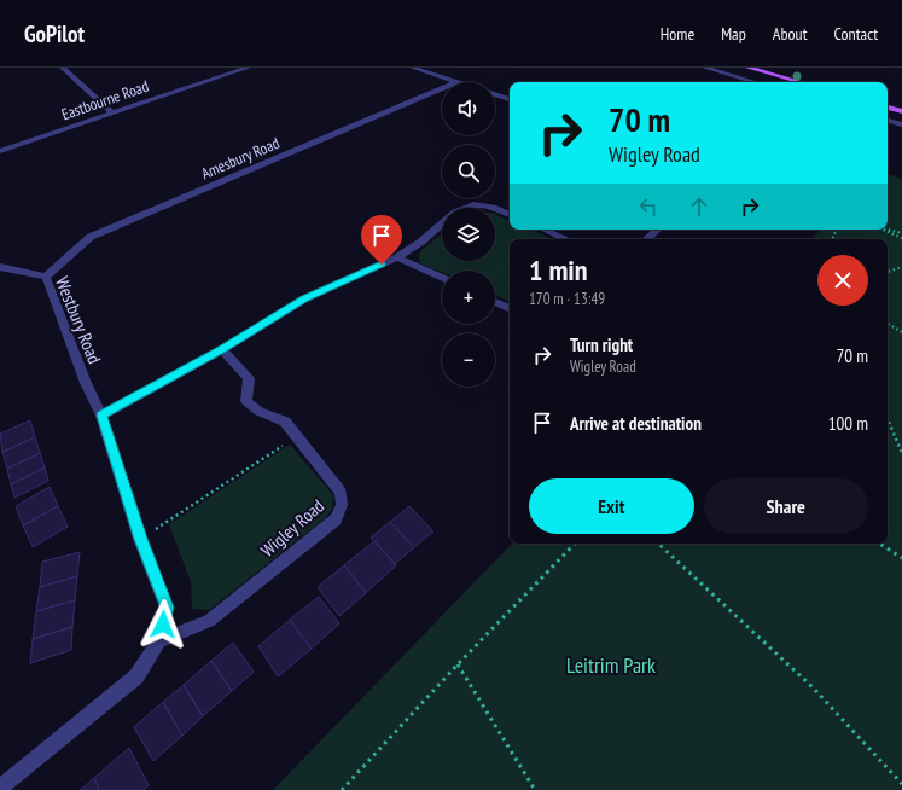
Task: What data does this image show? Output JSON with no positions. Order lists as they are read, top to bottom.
{
  "streets": {
    "street": [
      "Eastbourne Road",
      "Amesbury Road",
      "Westbury Road",
      "Wigley Road"
    ]
  },
  "crossings": [
    ["Amesbury Road", "Westbury Road"]
  ],
  "parks": ["Leitrim Park"],
  "page": {
    "header": "GoPilot",
    "nav": [
      "Home",
      "Map",
      "About",
      "Contact"
    ],
    "map_buttons": ["+", "−"],
    "turn": ["70 m", "Wigley Road"],
    "heading": ["1 min", "170 m · 13:49"],
    "list": [
      {
        "name": "Turn right",
        "note": "Wigley Road",
        "value": "70 m"
      },
      {
        "name": "Arrive at destination",
        "value": "100 m"
      }
    ],
    "buttons": ["Exit", "Share"]
  }
}
